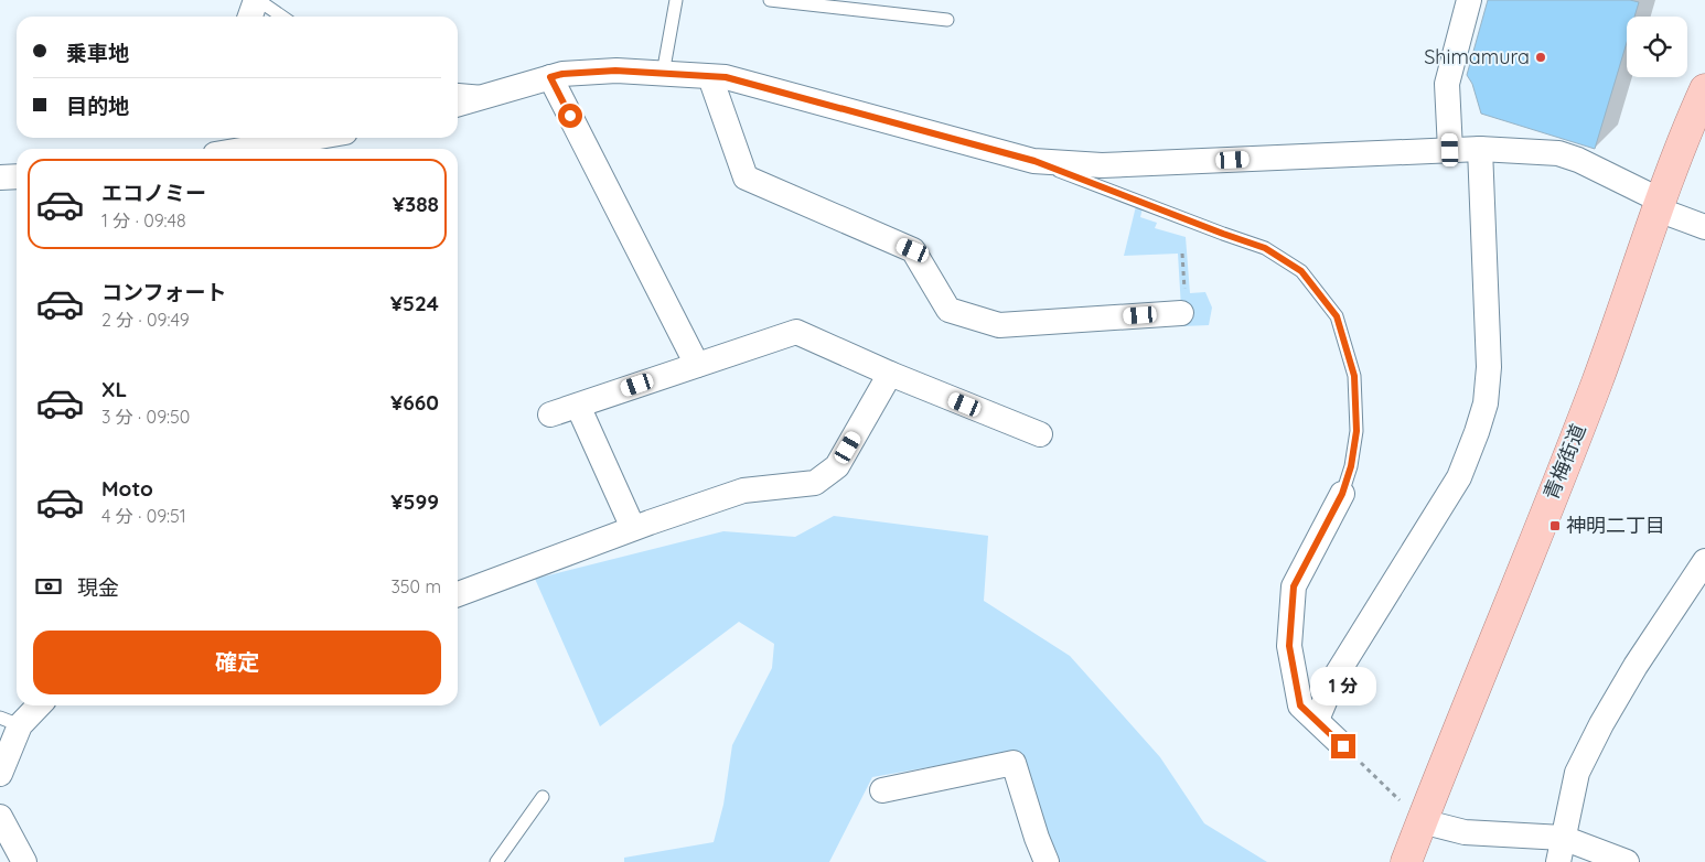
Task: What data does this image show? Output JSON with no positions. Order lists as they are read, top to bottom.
{
  "streets": {
    "main road": ["青梅街道"]
  },
  "places": {
    "other": ["Shimamura"],
    "transit": ["神明二丁目"]
  },
  "page": {
    "banner": ["乗車地", "目的地"],
    "list": [
      {
        "name": "エコノミー",
        "note": "1 分 · 09:48",
        "value": "¥388"
      },
      {
        "name": "コンフォート",
        "note": "2 分 · 09:49",
        "value": "¥524"
      },
      {
        "name": "XL",
        "note": "3 分 · 09:50",
        "value": "¥660"
      },
      {
        "name": "Moto",
        "note": "4 分 · 09:51",
        "value": "¥599"
      }
    ],
    "pay": ["現金", "350 m"],
    "buttons": "確定",
    "bubble": "1 分"
  }
}
